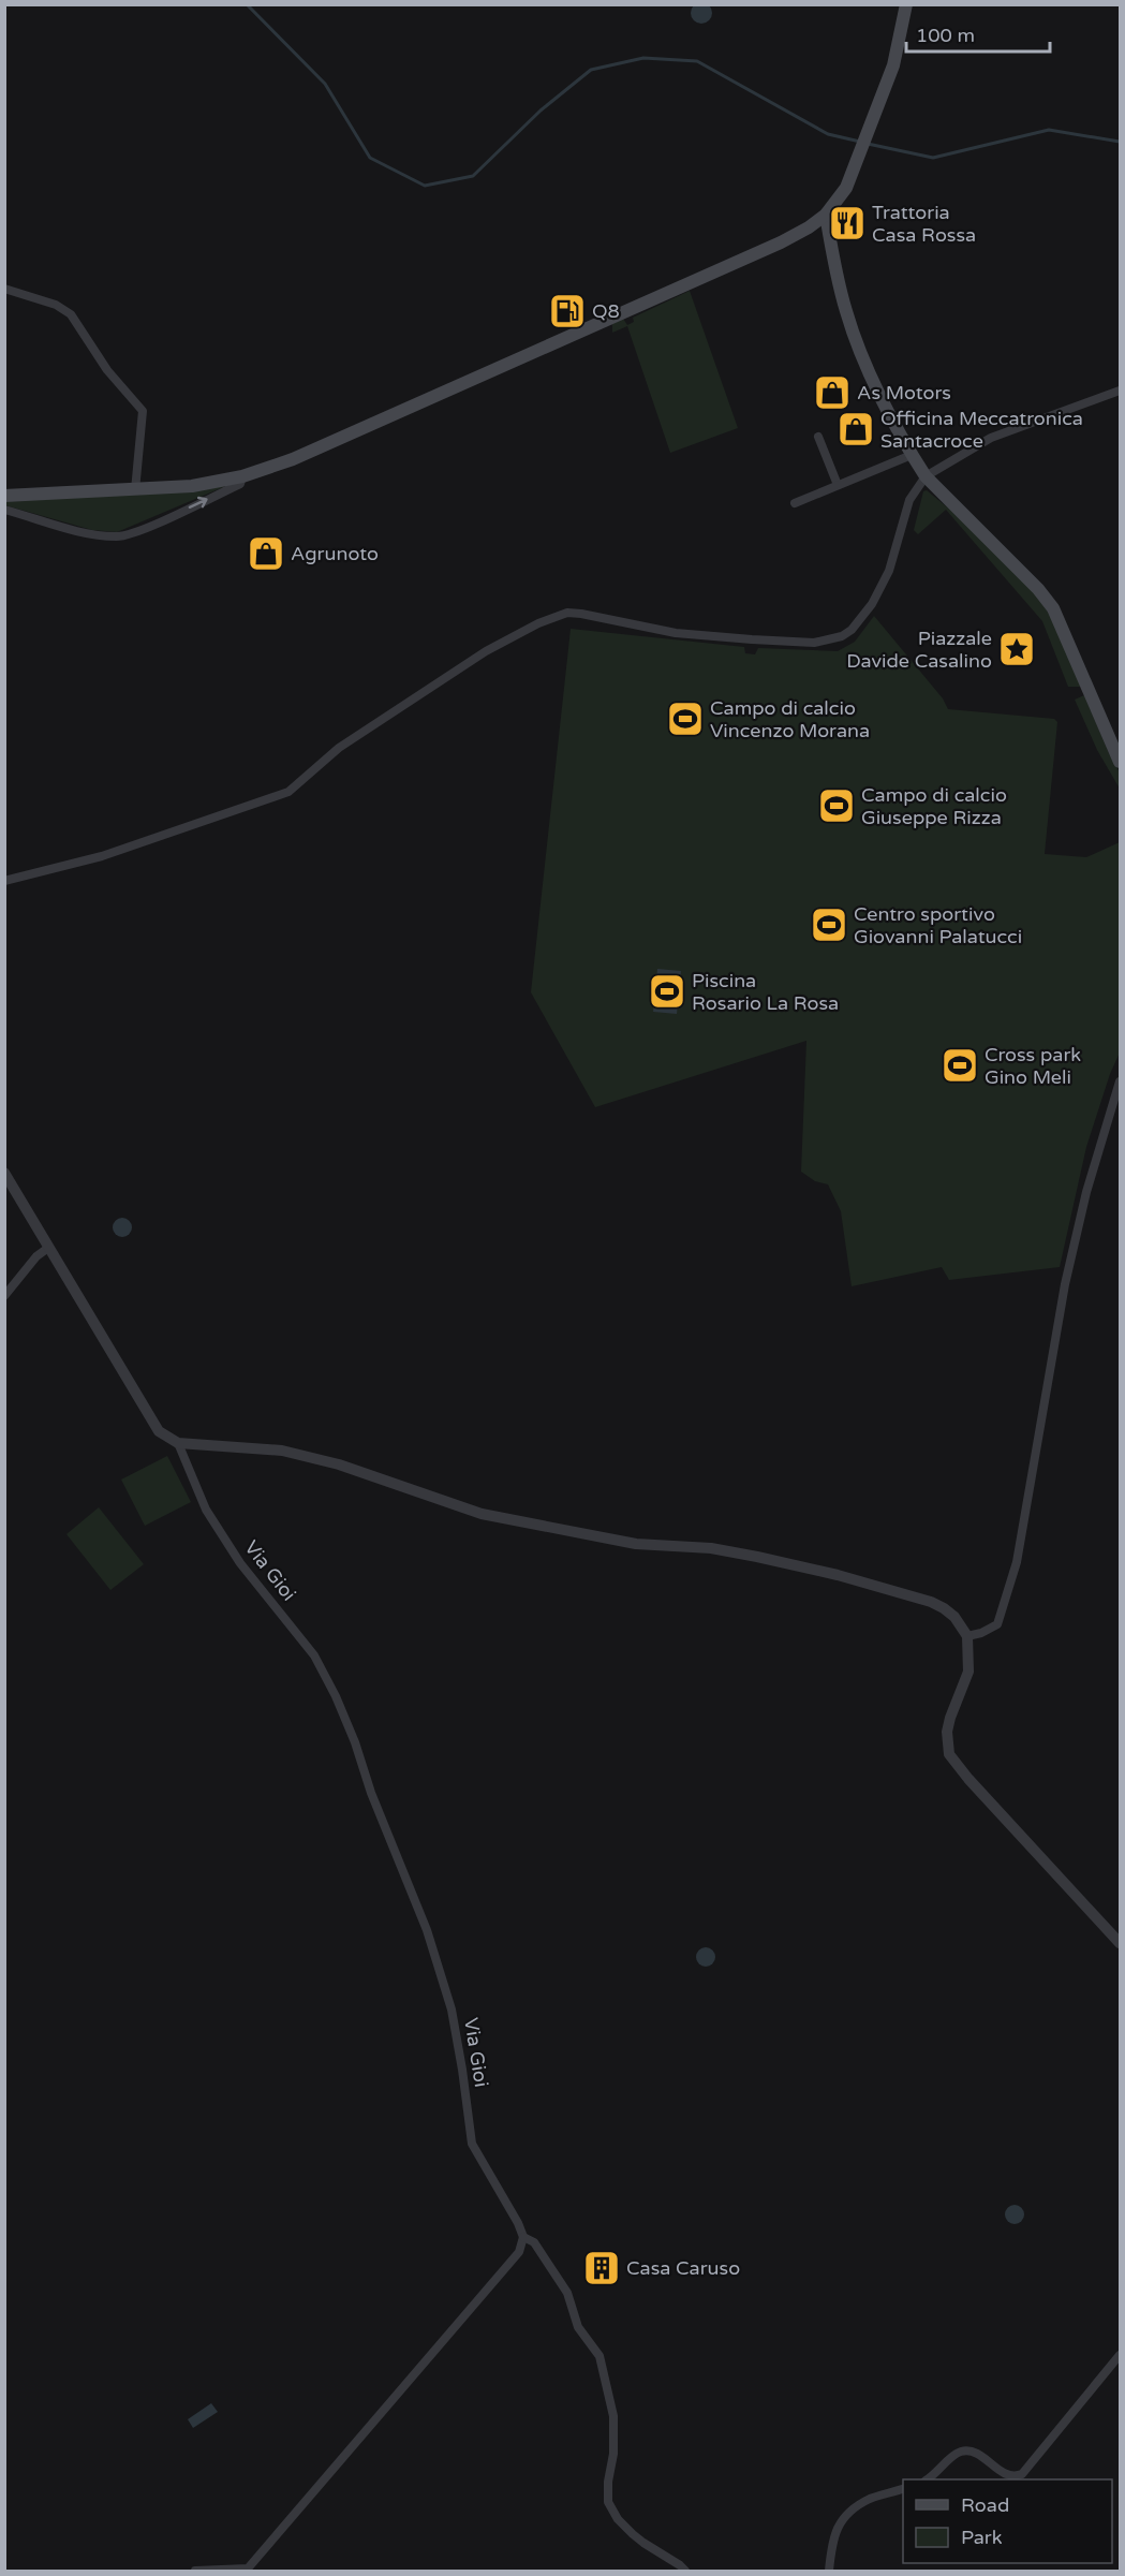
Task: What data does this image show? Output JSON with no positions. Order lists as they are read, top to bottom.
{
  "streets": {
    "street": ["Via Gioi"]
  },
  "places": {
    "restaurant": ["Trattoria Casa Rossa"],
    "fuel station": ["Q8"],
    "shop": ["As Motors", "Officina Meccatronica Santacroce", "Agrunoto"],
    "place": ["Piazzale Davide Casalino"],
    "sports": [
      "Campo di calcio Vincenzo Morana",
      "Campo di calcio Giuseppe Rizza",
      "Centro sportivo Giovanni Palatucci",
      "Piscina Rosario La Rosa",
      "Cross park Gino Meli"
    ],
    "building": ["Casa Caruso"]
  },
  "legend": ["Road", "Park"],
  "scale_bar": "100 m"
}
